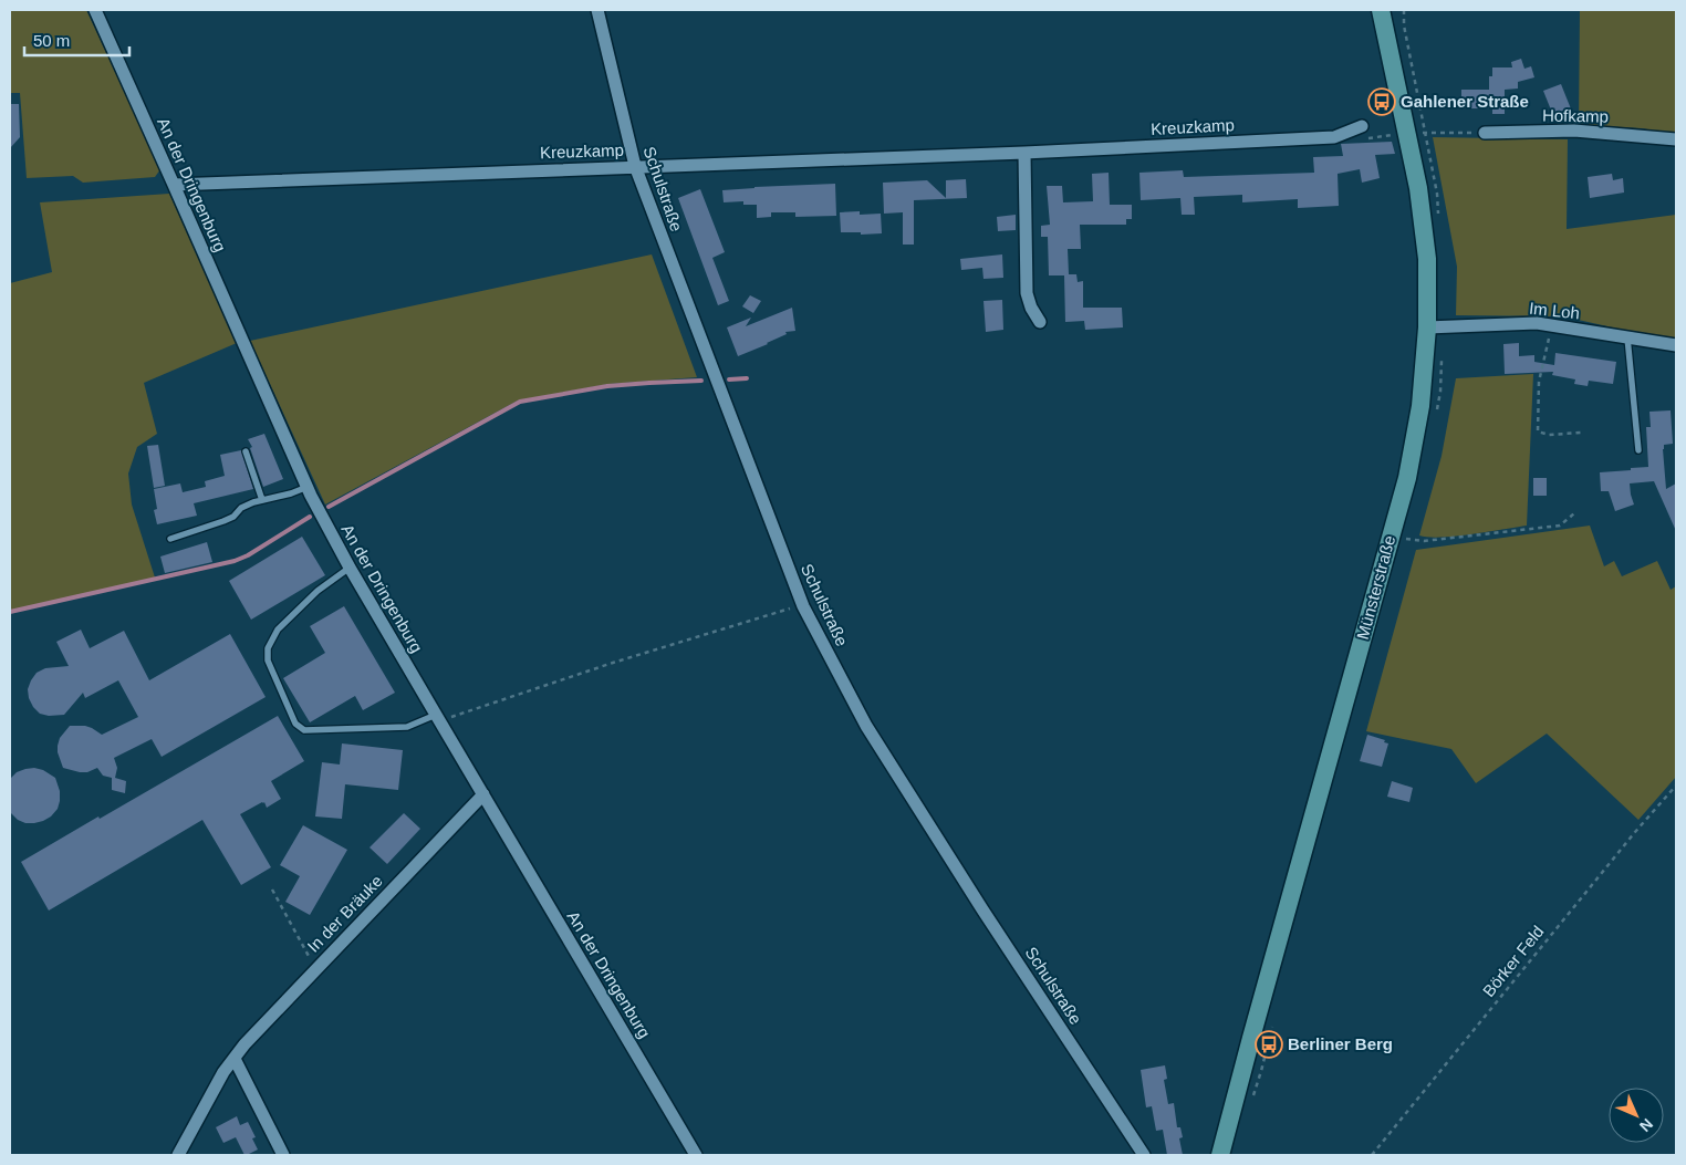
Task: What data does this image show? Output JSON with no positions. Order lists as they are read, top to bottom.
{
  "streets": {
    "main road": ["Münsterstraße"],
    "street": [
      "Hofkamp",
      "Kreuzkamp",
      "An der Dringenburg",
      "Schulstraße",
      "Im Loh",
      "In der Bräuke"
    ],
    "path": ["Börker Feld"]
  },
  "crossings": [
    ["Kreuzkamp", "An der Dringenburg"],
    ["Kreuzkamp", "Schulstraße"],
    ["An der Dringenburg", "In der Bräuke"],
    ["Im Loh", "Münsterstraße"]
  ],
  "places": {
    "bus stop": ["Gahlener Straße", "Berliner Berg"]
  },
  "scale_bar": "50 m",
  "north": "bottom right"
}
